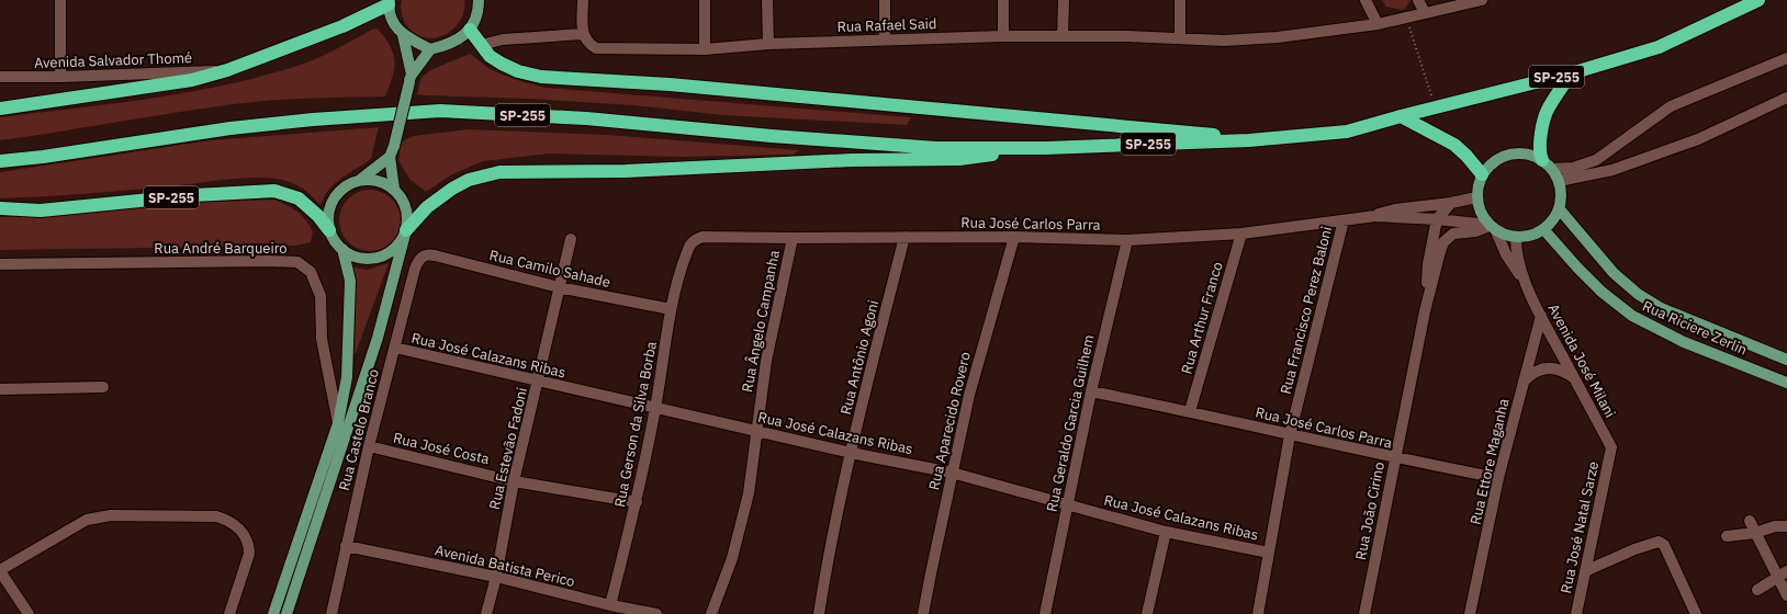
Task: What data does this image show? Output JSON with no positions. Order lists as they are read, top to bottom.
{
  "streets": {
    "highway": ["SP-255"],
    "main road": ["Rua Riciere Zerlin"],
    "street": [
      "Rua Rafael Said",
      "Avenida Salvador Thomé",
      "Rua José Carlos Parra",
      "Rua André Barqueiro",
      "Rua Camilo Sahade",
      "Rua Francisco Perez Baloni",
      "Rua Arthur Franco",
      "Rua Ângelo Campanha",
      "Rua José Calazans Ribas",
      "Rua Antônio Agoni",
      "Avenida José Milani",
      "Rua Aparecido Rovero",
      "Rua Geraldo Garcia Guilhem",
      "Rua Gerson da Silva Borba",
      "Rua Castelo Branco",
      "Rua José Costa",
      "Rua Estevão Fadoni",
      "Rua Ettore Maganha",
      "Rua João Cirino",
      "Rua José Natal Sarze",
      "Avenida Batista Perico"
    ]
  },
  "crossings": [
    ["Rua José Carlos Parra", "Rua Francisco Perez Baloni"],
    ["Rua José Carlos Parra", "Rua Arthur Franco"],
    ["Rua José Carlos Parra", "Rua Ângelo Campanha"],
    ["Rua José Carlos Parra", "Rua Riciere Zerlin"],
    ["Rua José Carlos Parra", "Rua Antônio Agoni"],
    ["Rua José Carlos Parra", "Avenida José Milani"],
    ["Rua José Carlos Parra", "Rua Aparecido Rovero"],
    ["Rua José Carlos Parra", "Rua Geraldo Garcia Guilhem"],
    ["Rua José Carlos Parra", "Rua Gerson da Silva Borba"],
    ["Rua José Carlos Parra", "Rua Ettore Maganha"],
    ["Rua José Carlos Parra", "Rua João Cirino"],
    ["Rua Camilo Sahade", "Rua Gerson da Silva Borba"],
    ["Rua Camilo Sahade", "Rua Castelo Branco"],
    ["Rua Camilo Sahade", "Rua Estevão Fadoni"],
    ["Rua Francisco Perez Baloni", "Rua José Calazans Ribas"],
    ["Rua Ângelo Campanha", "Rua José Calazans Ribas"],
    ["Rua Riciere Zerlin", "Avenida José Milani"],
    ["Rua José Calazans Ribas", "Rua Antônio Agoni"],
    ["Rua José Calazans Ribas", "Rua Aparecido Rovero"],
    ["Rua José Calazans Ribas", "Rua Geraldo Garcia Guilhem"],
    ["Rua José Calazans Ribas", "Rua Gerson da Silva Borba"],
    ["Rua José Calazans Ribas", "Rua Castelo Branco"],
    ["Rua José Calazans Ribas", "Rua Estevão Fadoni"],
    ["Avenida José Milani", "Rua Ettore Maganha"],
    ["Avenida José Milani", "Rua José Natal Sarze"],
    ["Rua Gerson da Silva Borba", "Rua José Costa"],
    ["Rua Gerson da Silva Borba", "Avenida Batista Perico"],
    ["Rua Castelo Branco", "Rua José Costa"],
    ["Rua Castelo Branco", "Avenida Batista Perico"],
    ["Rua José Costa", "Rua Estevão Fadoni"],
    ["Rua Estevão Fadoni", "Avenida Batista Perico"]
  ]
}
